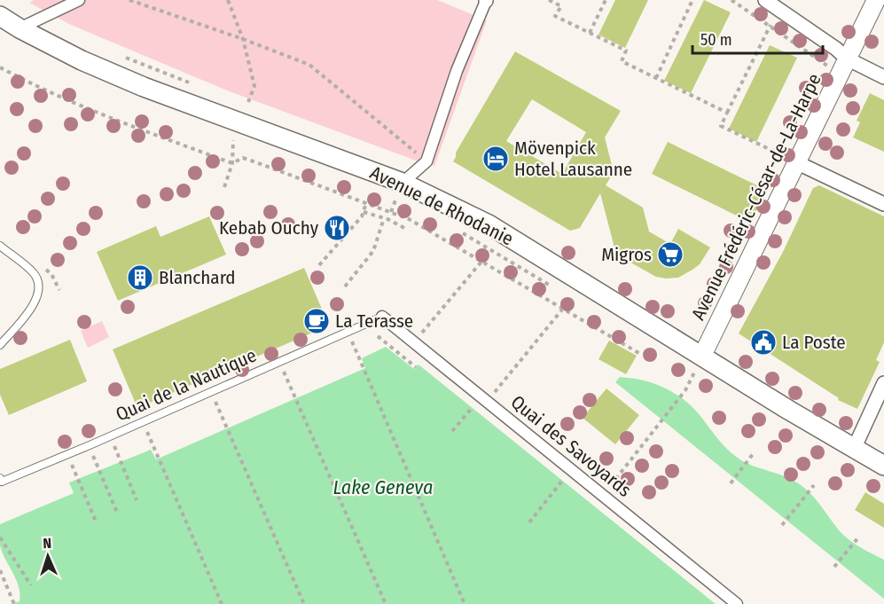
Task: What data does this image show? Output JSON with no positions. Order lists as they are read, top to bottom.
{
  "streets": {
    "main road": ["Avenue de Rhodanie"],
    "street": ["Avenue Frédéric-César-de-La-Harpe", "Quai des Savoyards"],
    "lane": ["Quai de la Nautique"]
  },
  "crossings": [
    ["Avenue Frédéric-César-de-La-Harpe", "Avenue de Rhodanie"],
    ["Quai de la Nautique", "Quai des Savoyards"]
  ],
  "water": ["Lake Geneva"],
  "places": {
    "hotel": ["Mövenpick Hotel Lausanne"],
    "restaurant": ["Kebab Ouchy"],
    "supermarket": ["Migros"],
    "building": ["Blanchard"],
    "cafe": ["La Terasse"],
    "public building": ["La Poste"]
  },
  "scale_bar": "50 m",
  "north": "top"
}
